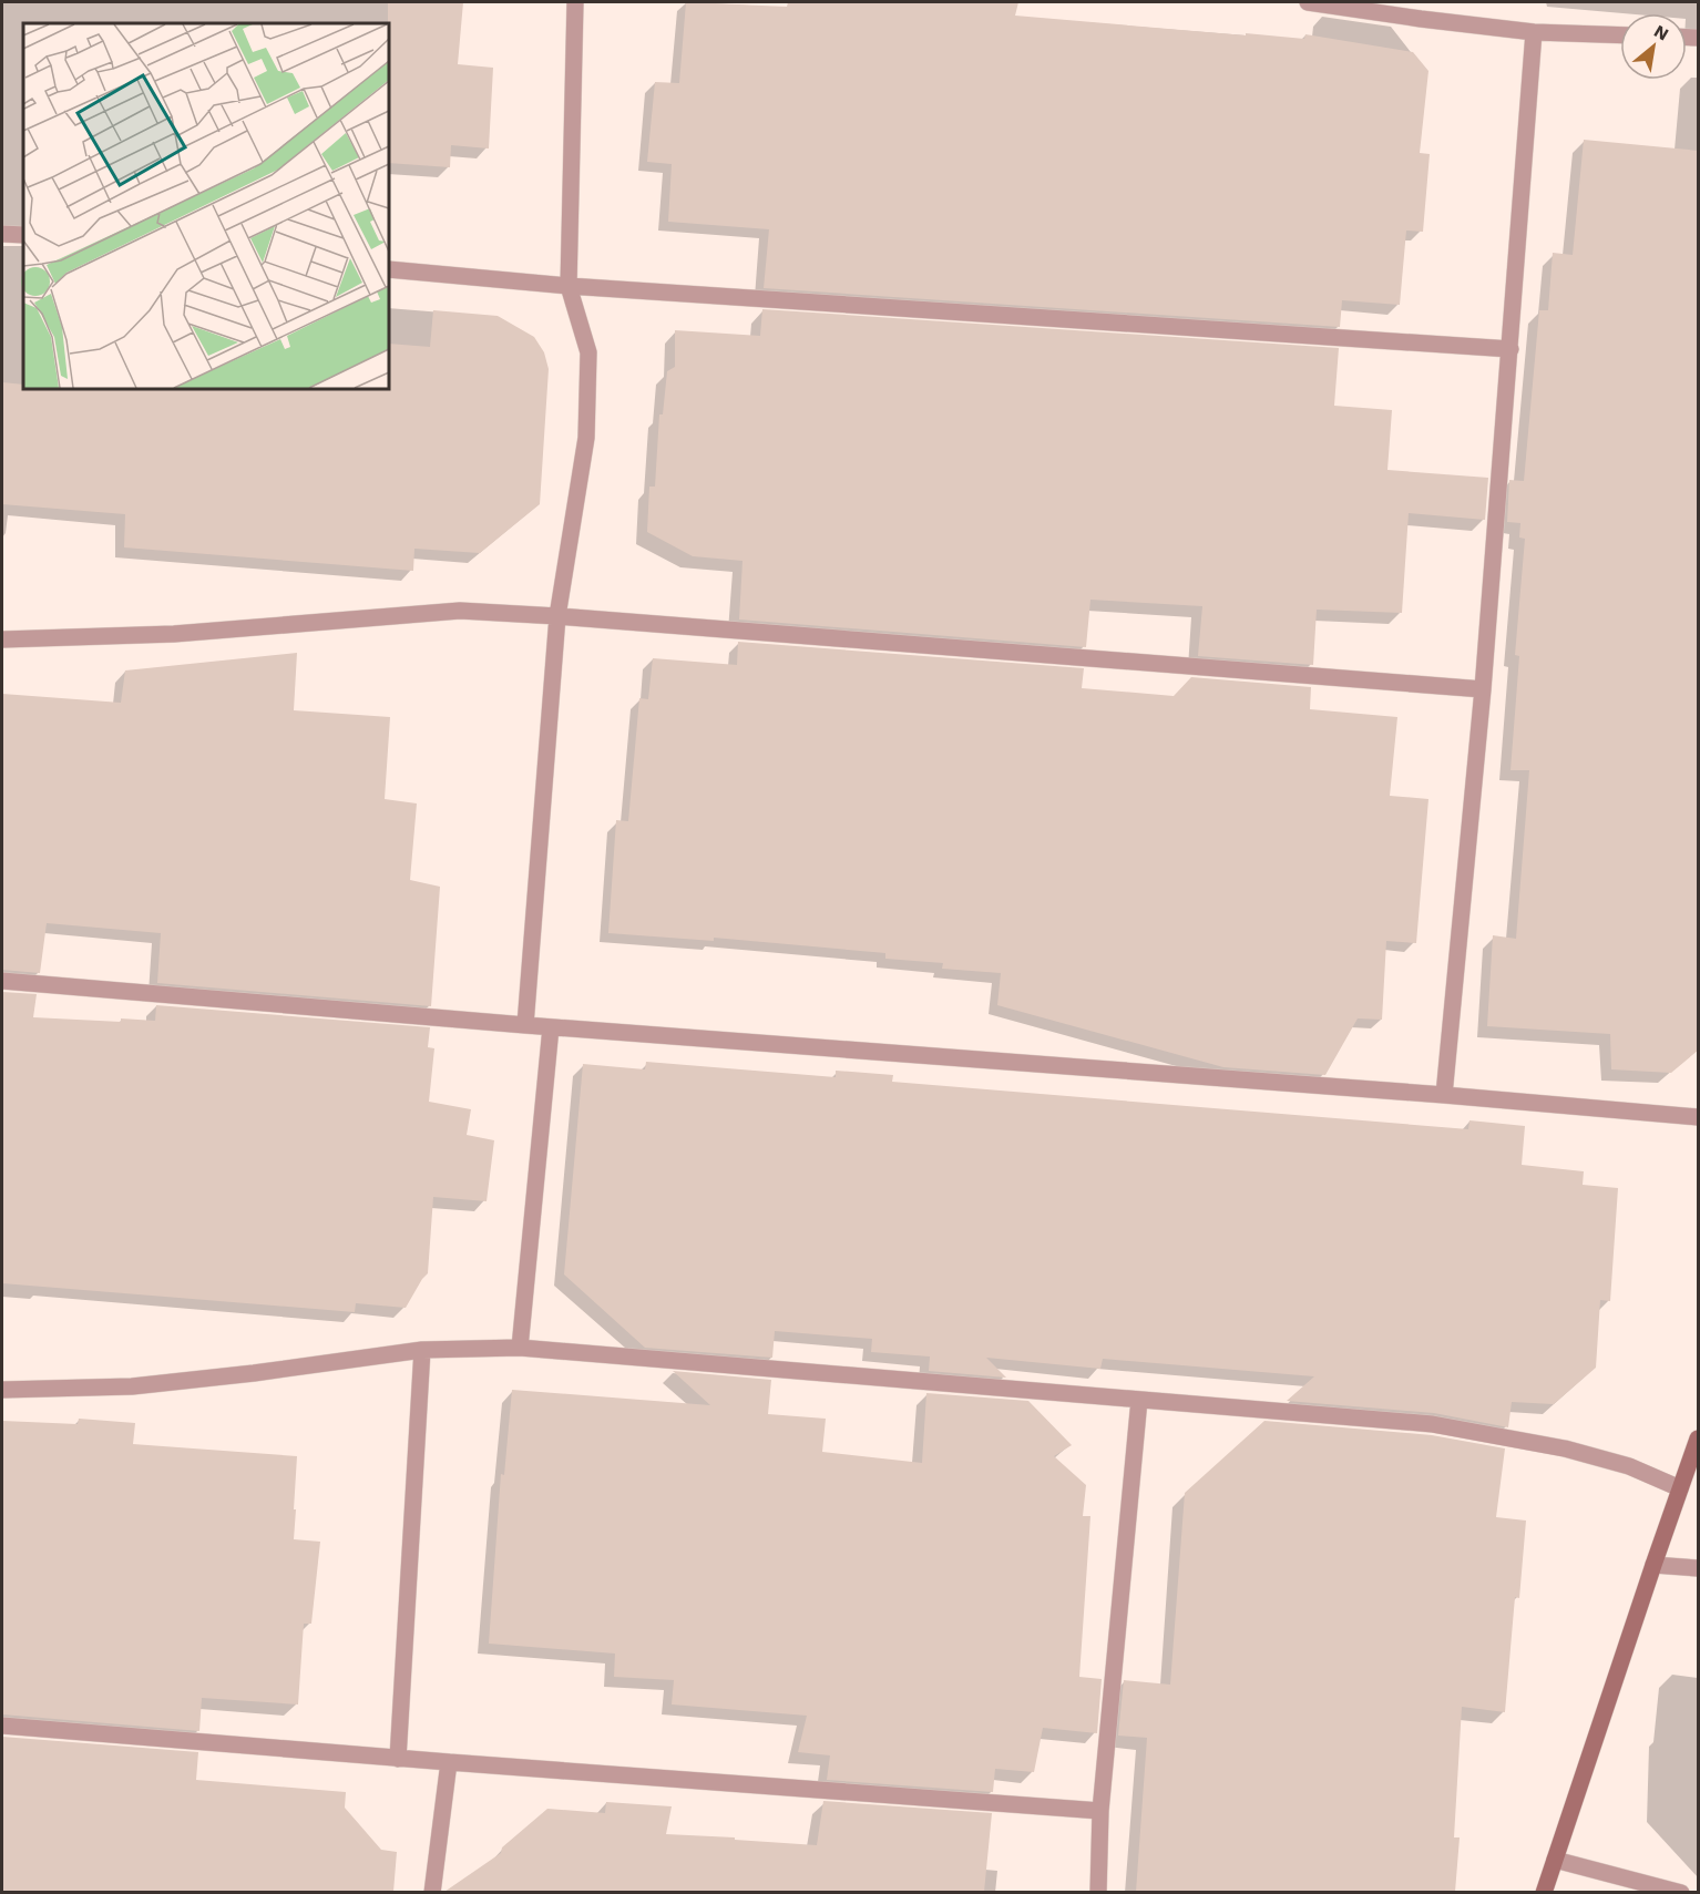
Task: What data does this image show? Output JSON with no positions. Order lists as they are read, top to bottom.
{
  "north": "top right"
}
